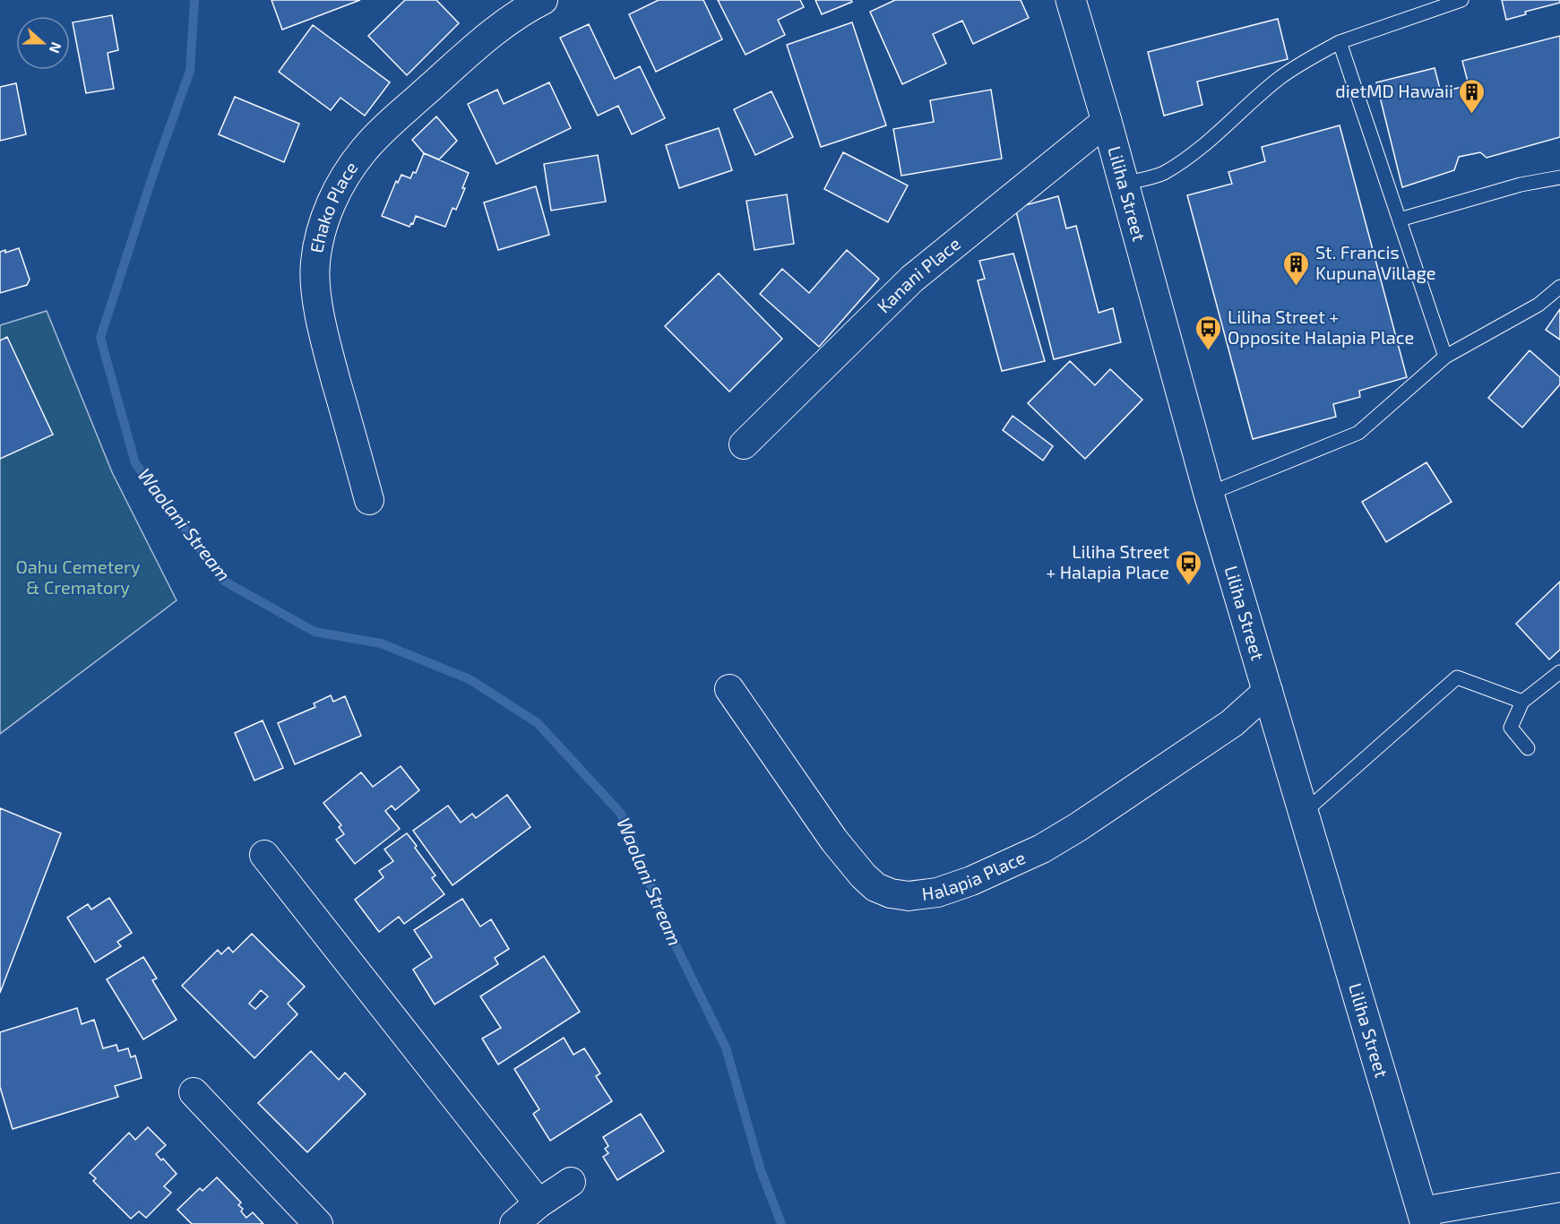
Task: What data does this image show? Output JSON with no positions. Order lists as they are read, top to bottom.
{
  "streets": {
    "street": [
      "Liliha Street",
      "Ehako Place",
      "Kanani Place",
      "Halapia Place"
    ]
  },
  "crossings": [
    ["Liliha Street", "Kanani Place"],
    ["Liliha Street", "Halapia Place"]
  ],
  "water": ["Waolani Stream"],
  "parks": ["Oahu Cemetery & Crematory"],
  "places": {
    "building": ["dietMD Hawaii", "St. Francis Kupuna Village"],
    "bus stop": ["Liliha Street + Opposite Halapia Place", "Liliha Street + Halapia Place"]
  },
  "north": "right"
}
